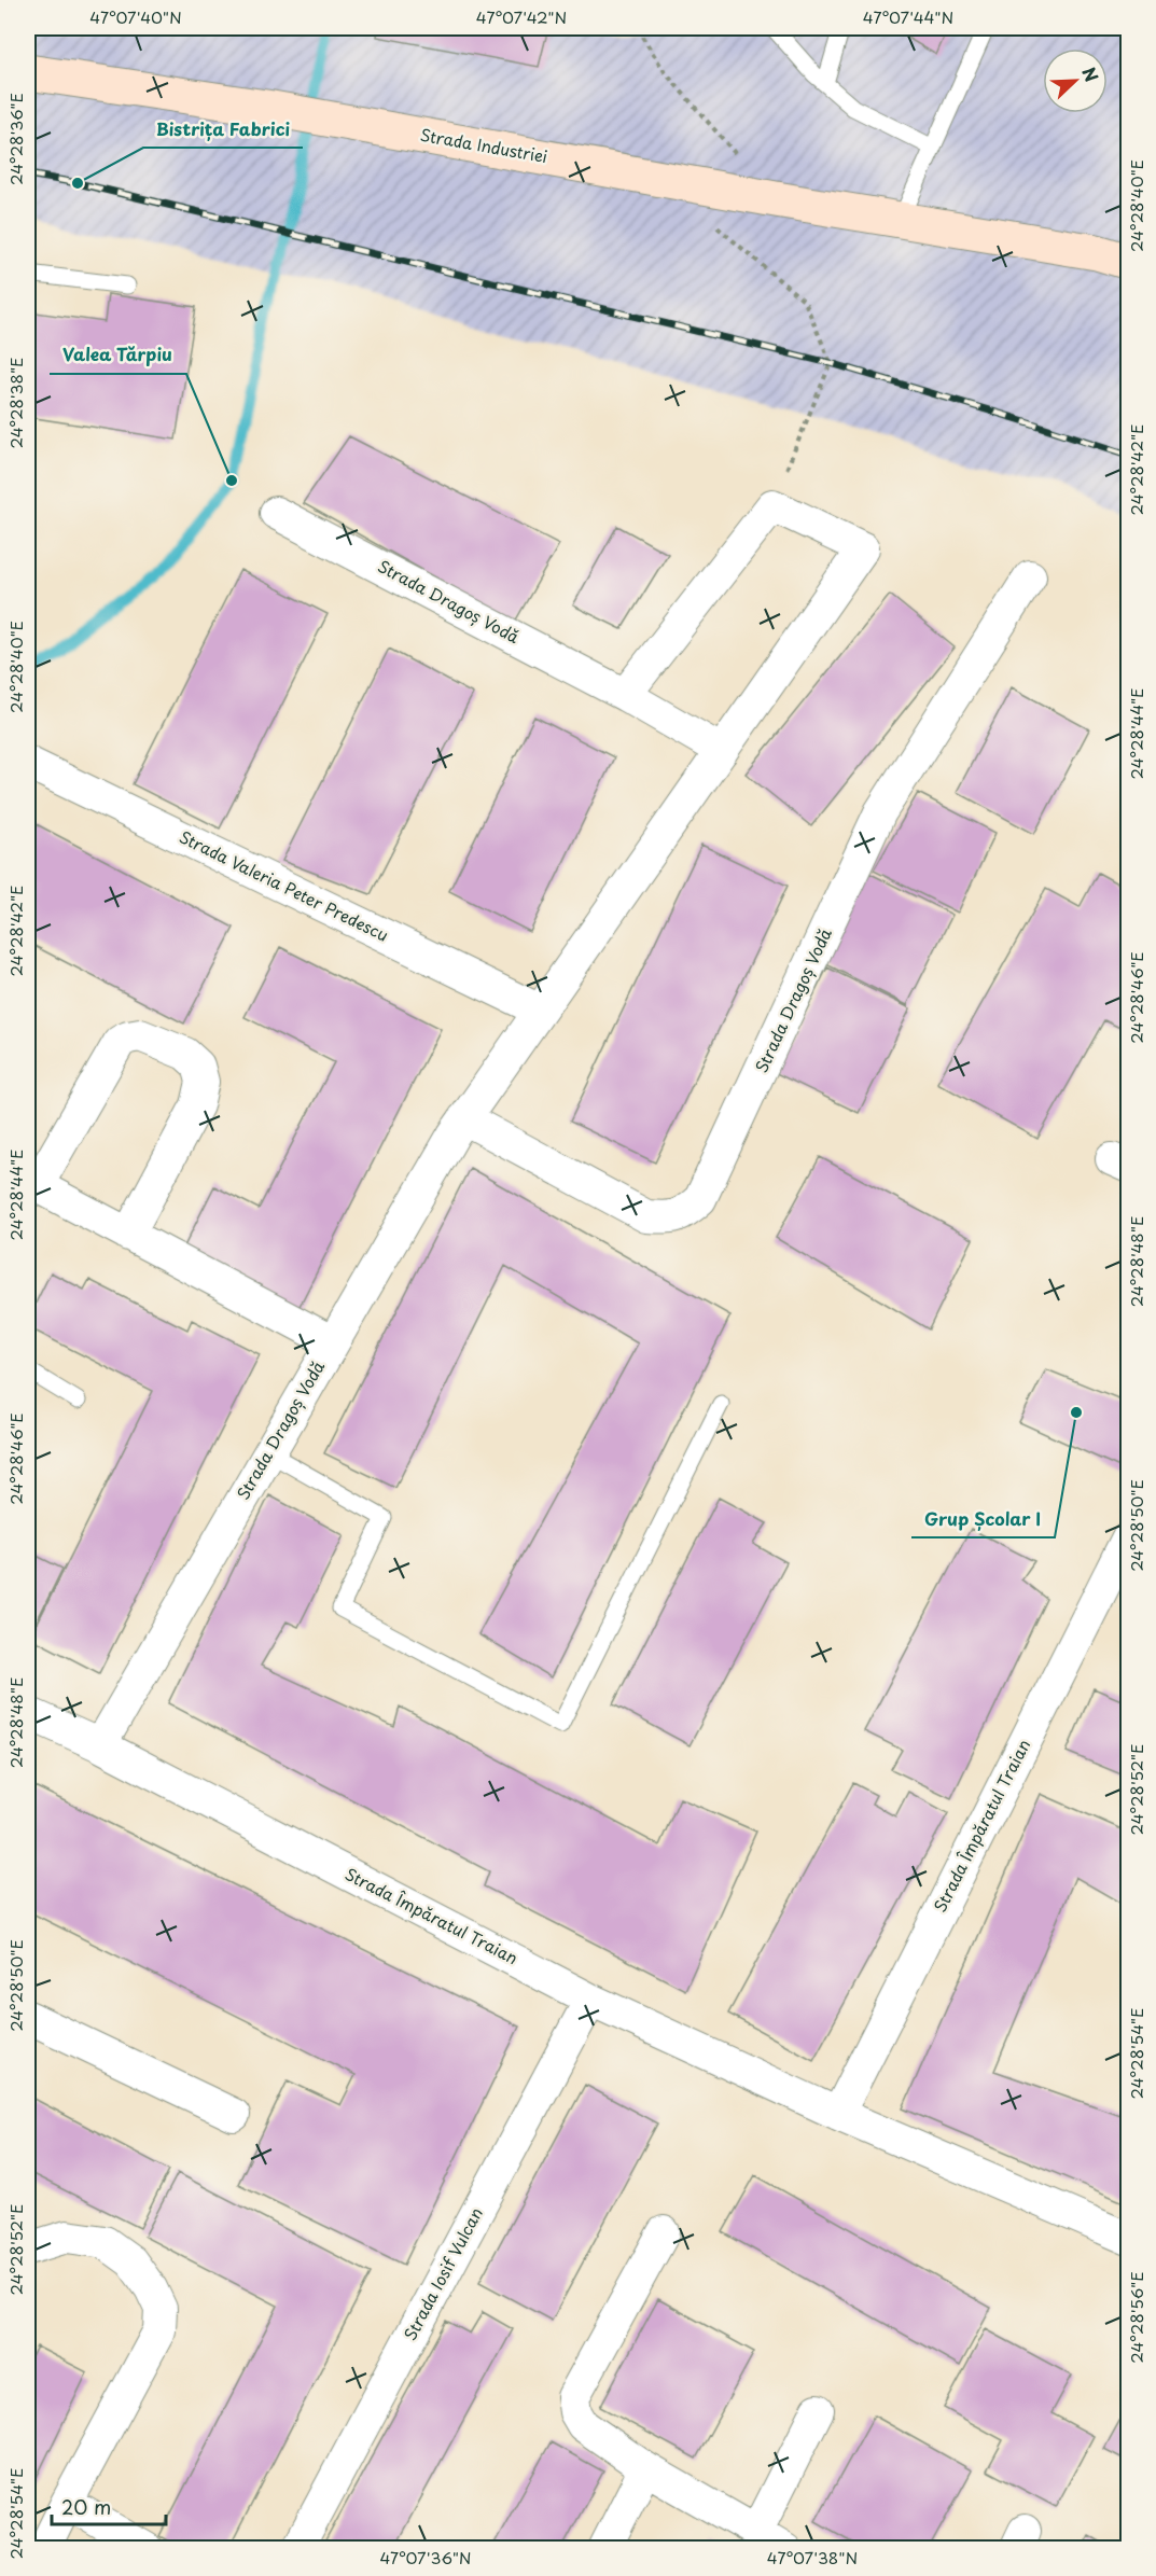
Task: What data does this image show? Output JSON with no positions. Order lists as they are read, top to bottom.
{
  "streets": {
    "street": [
      "Strada Industriei",
      "Strada Dragoș Vodă",
      "Strada Valeria Peter Predescu",
      "Strada Împăratul Traian",
      "Strada Iosif Vulcan"
    ]
  },
  "crossings": [
    ["Strada Dragoș Vodă", "Strada Valeria Peter Predescu"],
    ["Strada Dragoș Vodă", "Strada Împăratul Traian"],
    ["Strada Împăratul Traian", "Strada Iosif Vulcan"]
  ],
  "places": ["Bistrița Fabrici", "Valea Tărpiu", "Grup Școlar I"],
  "scale_bar": "20 m",
  "north": "top right",
  "coordinates": [
    "47°07'40\"N",
    "47°07'42\"N",
    "47°07'44\"N",
    "24°28'36\"E",
    "24°28'40\"E",
    "24°28'38\"E",
    "24°28'42\"E",
    "24°28'44\"E",
    "24°28'46\"E",
    "24°28'48\"E",
    "24°28'50\"E",
    "24°28'52\"E",
    "24°28'54\"E",
    "24°28'56\"E",
    "47°07'36\"N",
    "47°07'38\"N"
  ]
}
